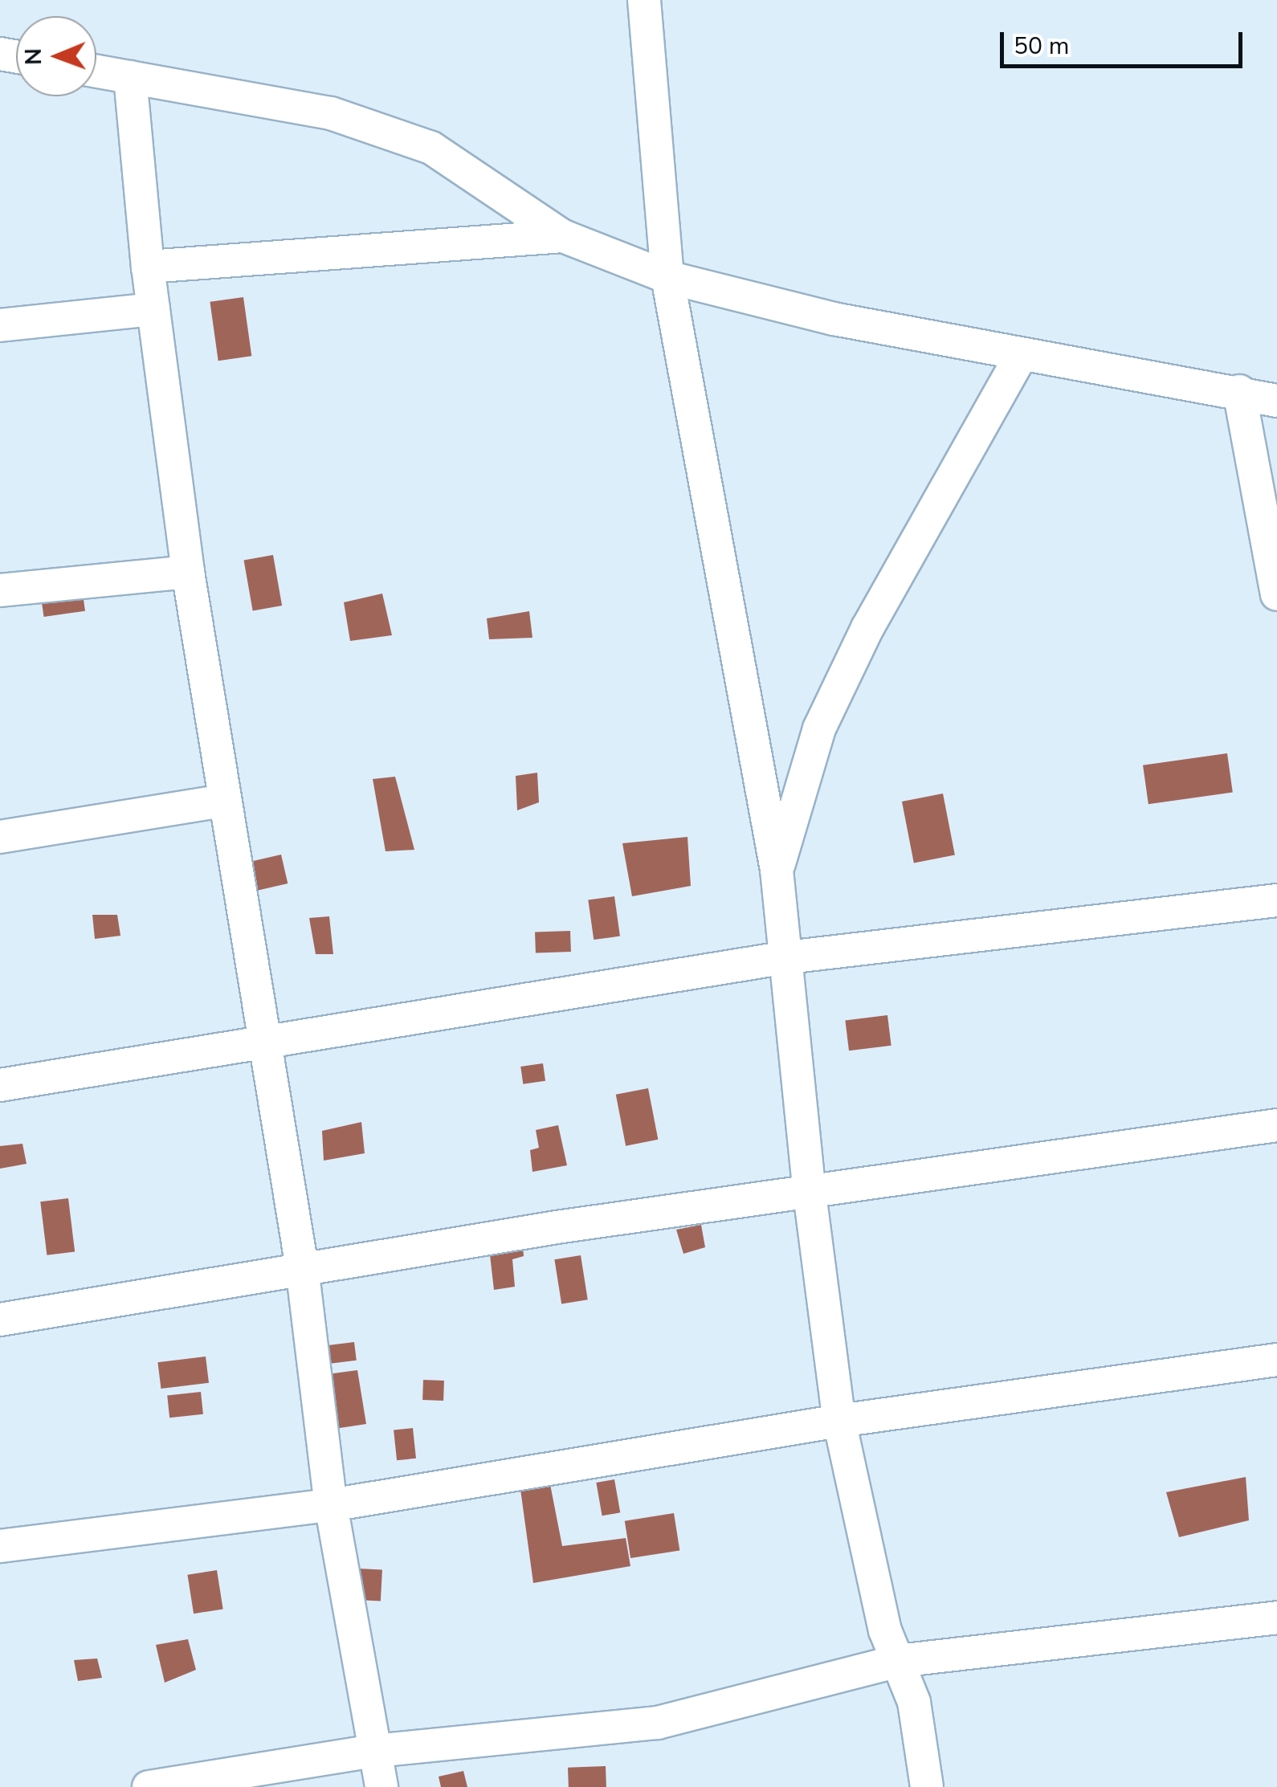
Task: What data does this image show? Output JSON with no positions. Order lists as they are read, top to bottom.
{
  "scale_bar": "50 m",
  "north": "left"
}
